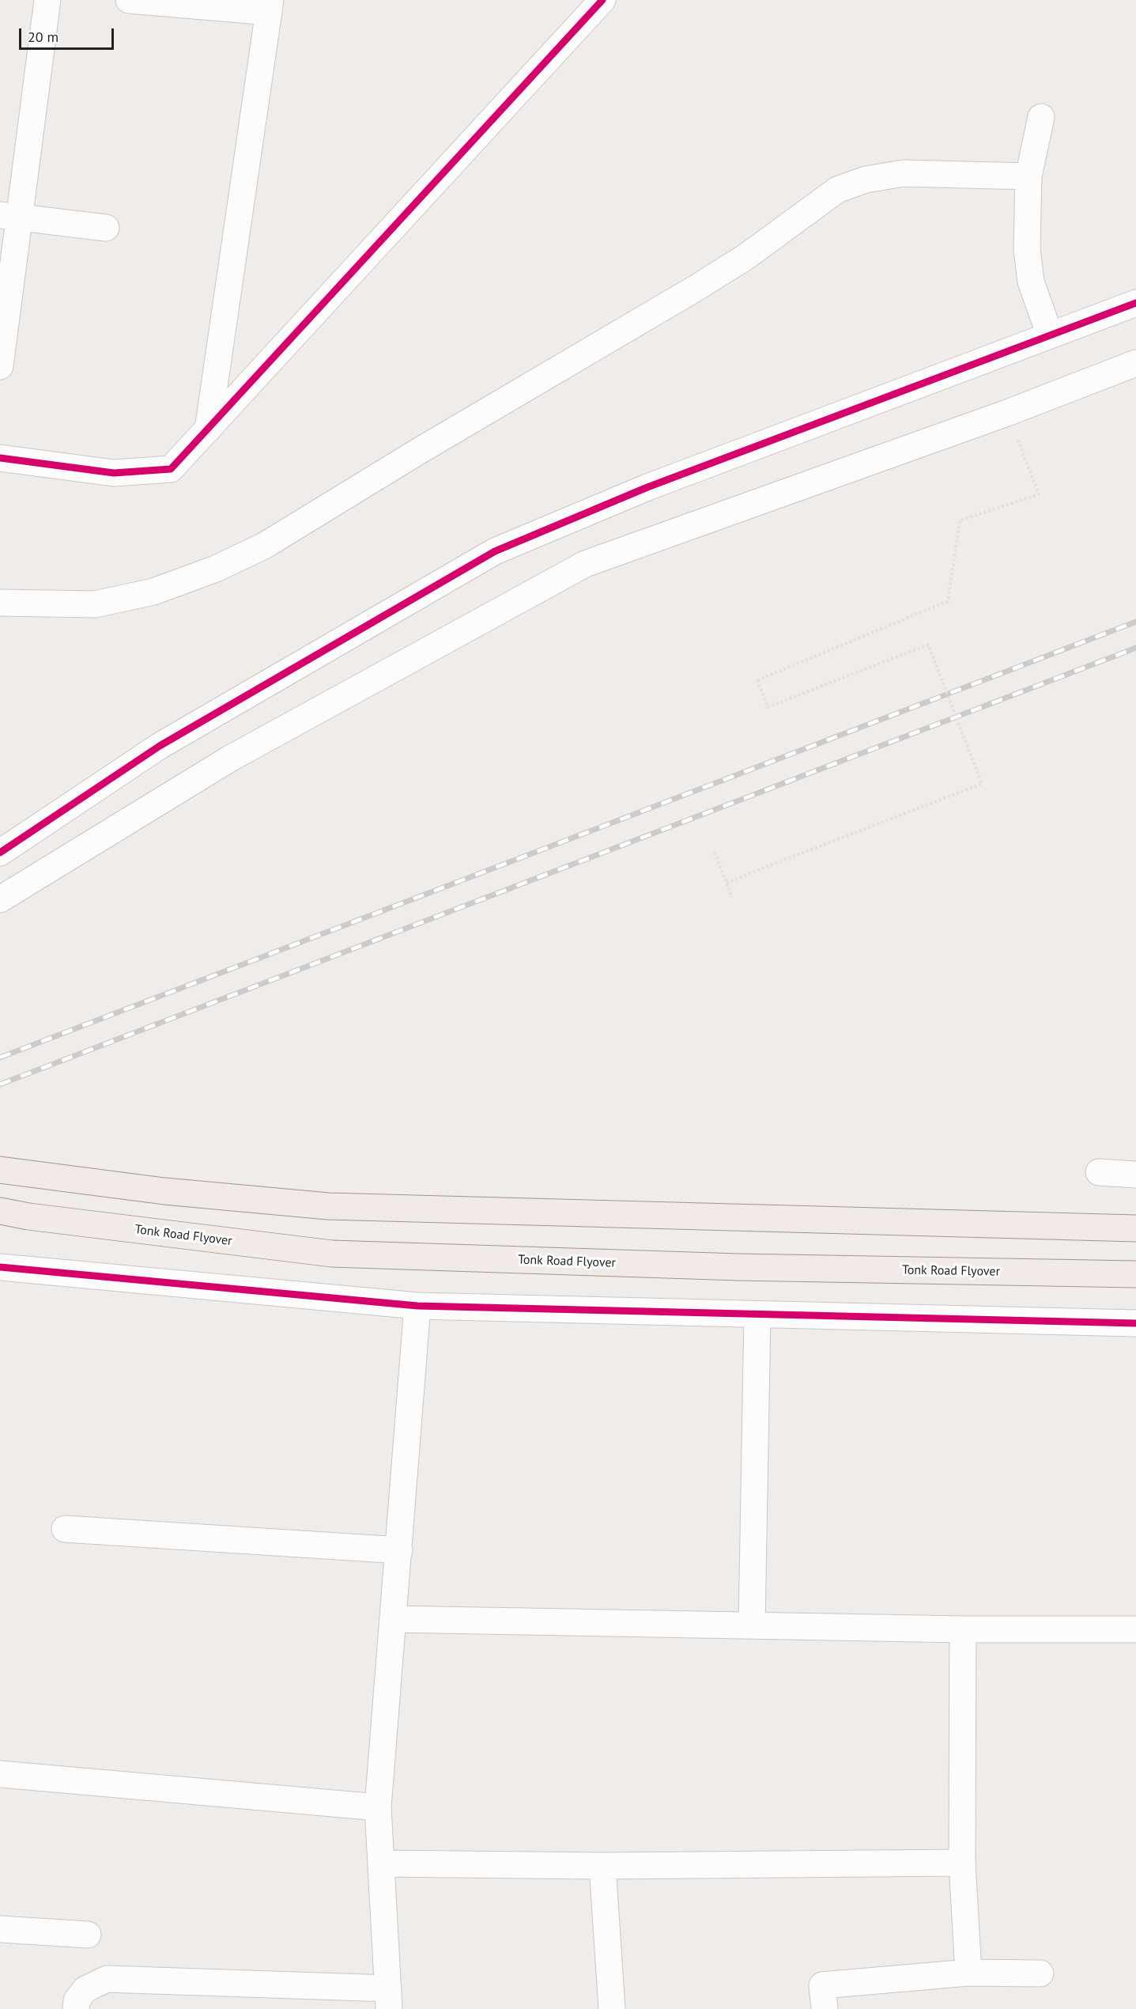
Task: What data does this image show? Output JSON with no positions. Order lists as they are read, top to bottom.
{
  "streets": {
    "main road": ["Tonk Road Flyover"]
  },
  "scale_bar": "20 m"
}
